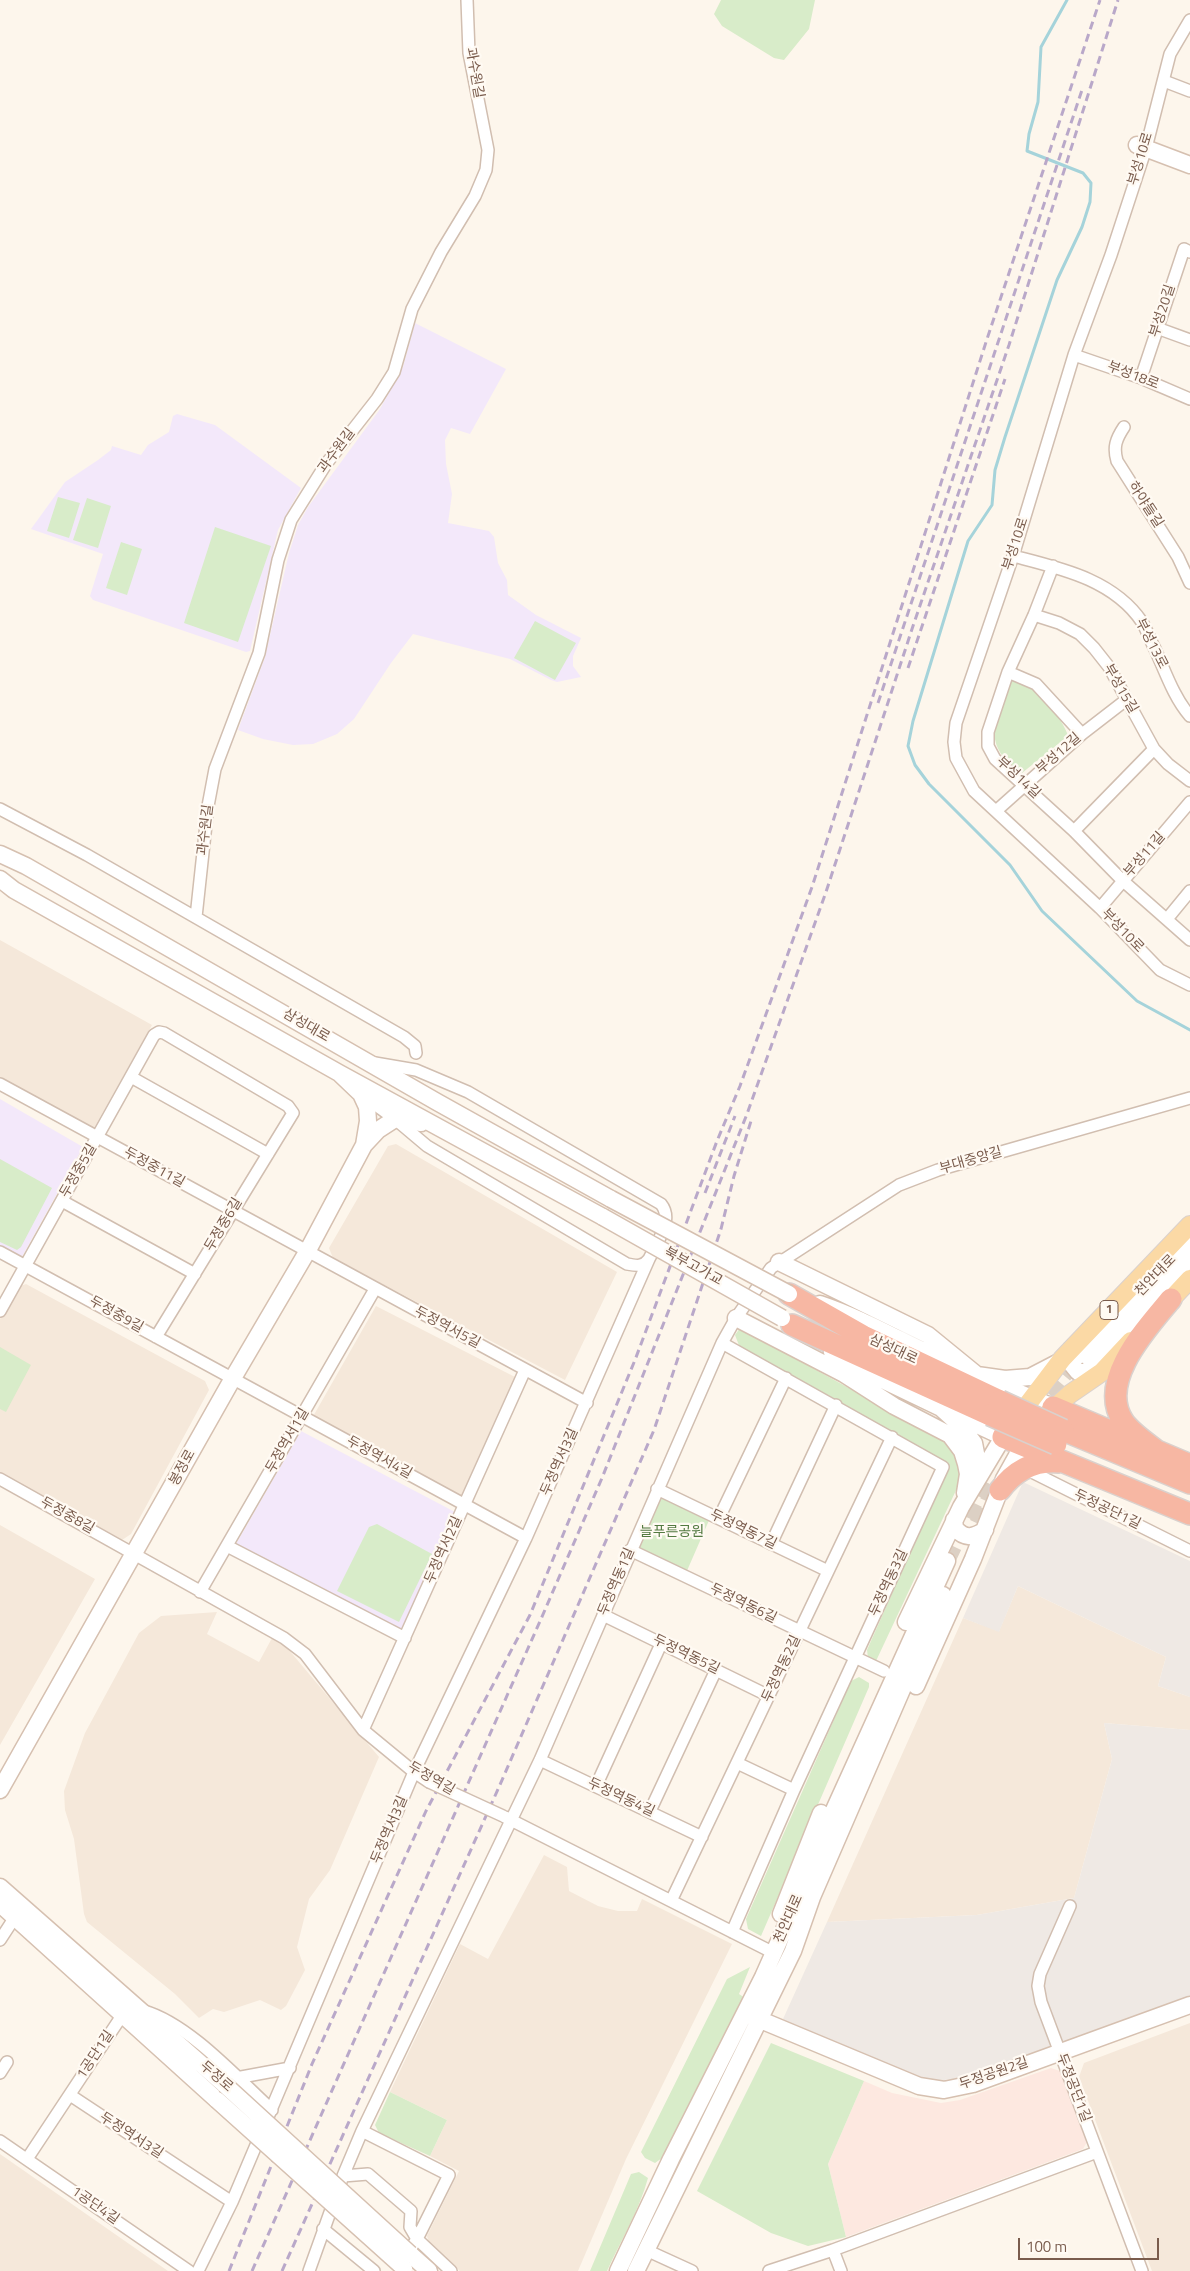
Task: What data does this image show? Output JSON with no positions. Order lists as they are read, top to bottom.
{
  "streets": {
    "highway": ["삼성대로"],
    "main road": [
      "북부고가교",
      "천안대로",
      "1",
      "봉정로",
      "두정공원2길",
      "두정로"
    ],
    "street": [
      "과수원길",
      "부성10로",
      "부성20길",
      "부성18로",
      "하야들길",
      "부성13로",
      "부성15길",
      "부성12길",
      "부성14길",
      "부성11길",
      "부대중앙길",
      "두정중11길",
      "두정중5길",
      "두정중6길",
      "두정중9길",
      "두정역서5길",
      "두정역서1길",
      "두정역서4길",
      "두정역서3길",
      "두정공단1길",
      "두정중8길",
      "두정역동7길",
      "두정역서2길",
      "두정역동1길",
      "두정역동3길",
      "두정역동6길",
      "두정역동5길",
      "두정역동2길",
      "두정역길",
      "두정역동4길",
      "1공단1길",
      "1공단4길"
    ]
  },
  "crossings": [
    ["부성10로", "부성18로"],
    ["부성10로", "부성13로"],
    ["부성10로", "부성12길"],
    ["부성10로", "부성11길"],
    ["부성20길", "부성18로"],
    ["부성13로", "부성14길"],
    ["부성15길", "부성12길"],
    ["부성15길", "부성14길"],
    ["부성12길", "부성14길"],
    ["부성14길", "부성11길"],
    ["삼성대로", "북부고가교"],
    ["삼성대로", "두정역서3길"],
    ["부대중앙길", "두정역동1길"],
    ["두정중11길", "두정중5길"],
    ["두정중11길", "두정중6길"],
    ["두정중11길", "두정역서5길"],
    ["두정중11길", "봉정로"],
    ["두정중5길", "두정중6길"],
    ["두정중5길", "두정중9길"],
    ["두정중6길", "두정중9길"],
    ["천안대로", "1"],
    ["천안대로", "두정공원2길"],
    ["두정중9길", "두정역서4길"],
    ["두정중9길", "봉정로"],
    ["두정역서5길", "두정역서1길"],
    ["두정역서5길", "두정역서3길"],
    ["두정역서5길", "봉정로"],
    ["두정역서5길", "두정역서2길"],
    ["두정역서1길", "두정역서4길"],
    ["두정역서1길", "두정역길"],
    ["두정역서4길", "두정역서3길"],
    ["두정역서4길", "봉정로"],
    ["두정역서4길", "두정역서2길"],
    ["두정역서3길", "두정역길"],
    ["두정역서3길", "1공단1길"],
    ["봉정로", "두정중8길"],
    ["봉정로", "두정역길"],
    ["두정공단1길", "두정공원2길"],
    ["두정중8길", "두정역길"],
    ["두정역동7길", "두정역동1길"],
    ["두정역동7길", "두정역동2길"],
    ["두정역서2길", "두정역길"],
    ["두정역동1길", "두정역동3길"],
    ["두정역동1길", "두정역동6길"],
    ["두정역동1길", "두정역동5길"],
    ["두정역동1길", "두정역길"],
    ["두정역동1길", "두정역동4길"],
    ["두정역동3길", "두정역동6길"],
    ["두정역동3길", "두정역동2길"],
    ["두정역동3길", "두정역길"],
    ["두정역동6길", "두정역동2길"],
    ["두정역동5길", "두정역동2길"],
    ["두정역동2길", "두정역길"],
    ["두정역동2길", "두정역동4길"],
    ["1공단1길", "두정로"],
    ["1공단1길", "1공단4길"]
  ],
  "parks": ["늘푸른공원"],
  "scale_bar": "100 m"
}
